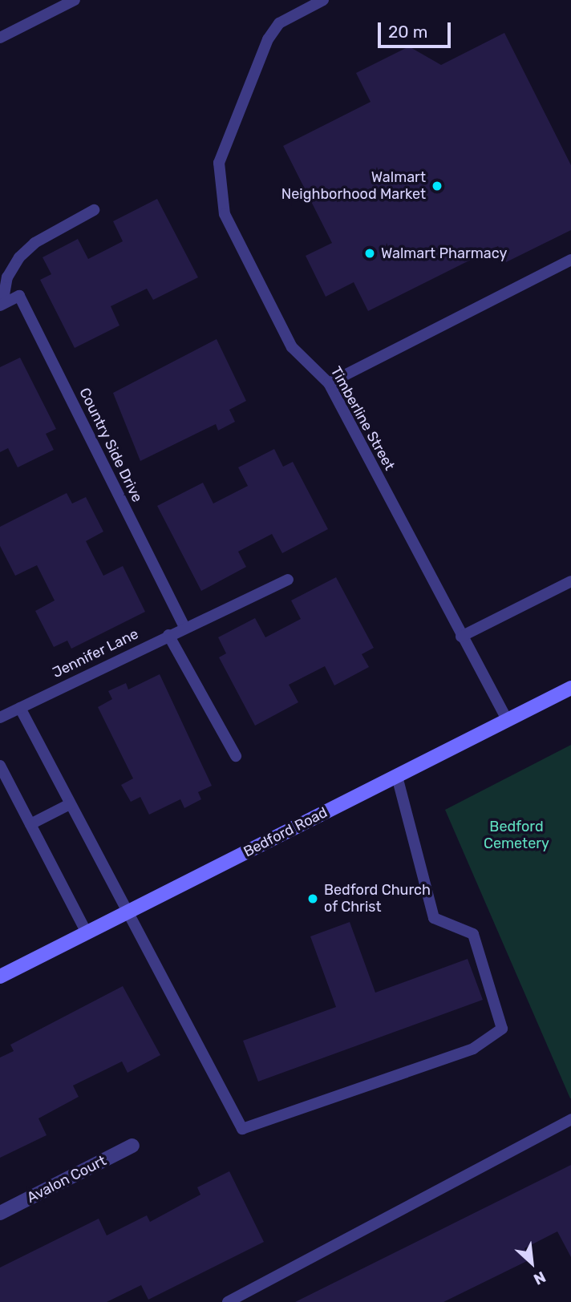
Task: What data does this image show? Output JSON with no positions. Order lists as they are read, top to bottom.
{
  "streets": {
    "main road": ["Bedford Road"],
    "street": ["Avalon Court"],
    "lane": ["Timberline Street", "Country Side Drive", "Jennifer Lane"]
  },
  "crossings": [
    ["Timberline Street", "Bedford Road"],
    ["Country Side Drive", "Jennifer Lane"]
  ],
  "parks": ["Bedford Cemetery"],
  "places": ["Walmart Neighborhood Market", "Walmart Pharmacy", "Bedford Church of Christ"],
  "scale_bar": "20 m",
  "north": "bottom right"
}
